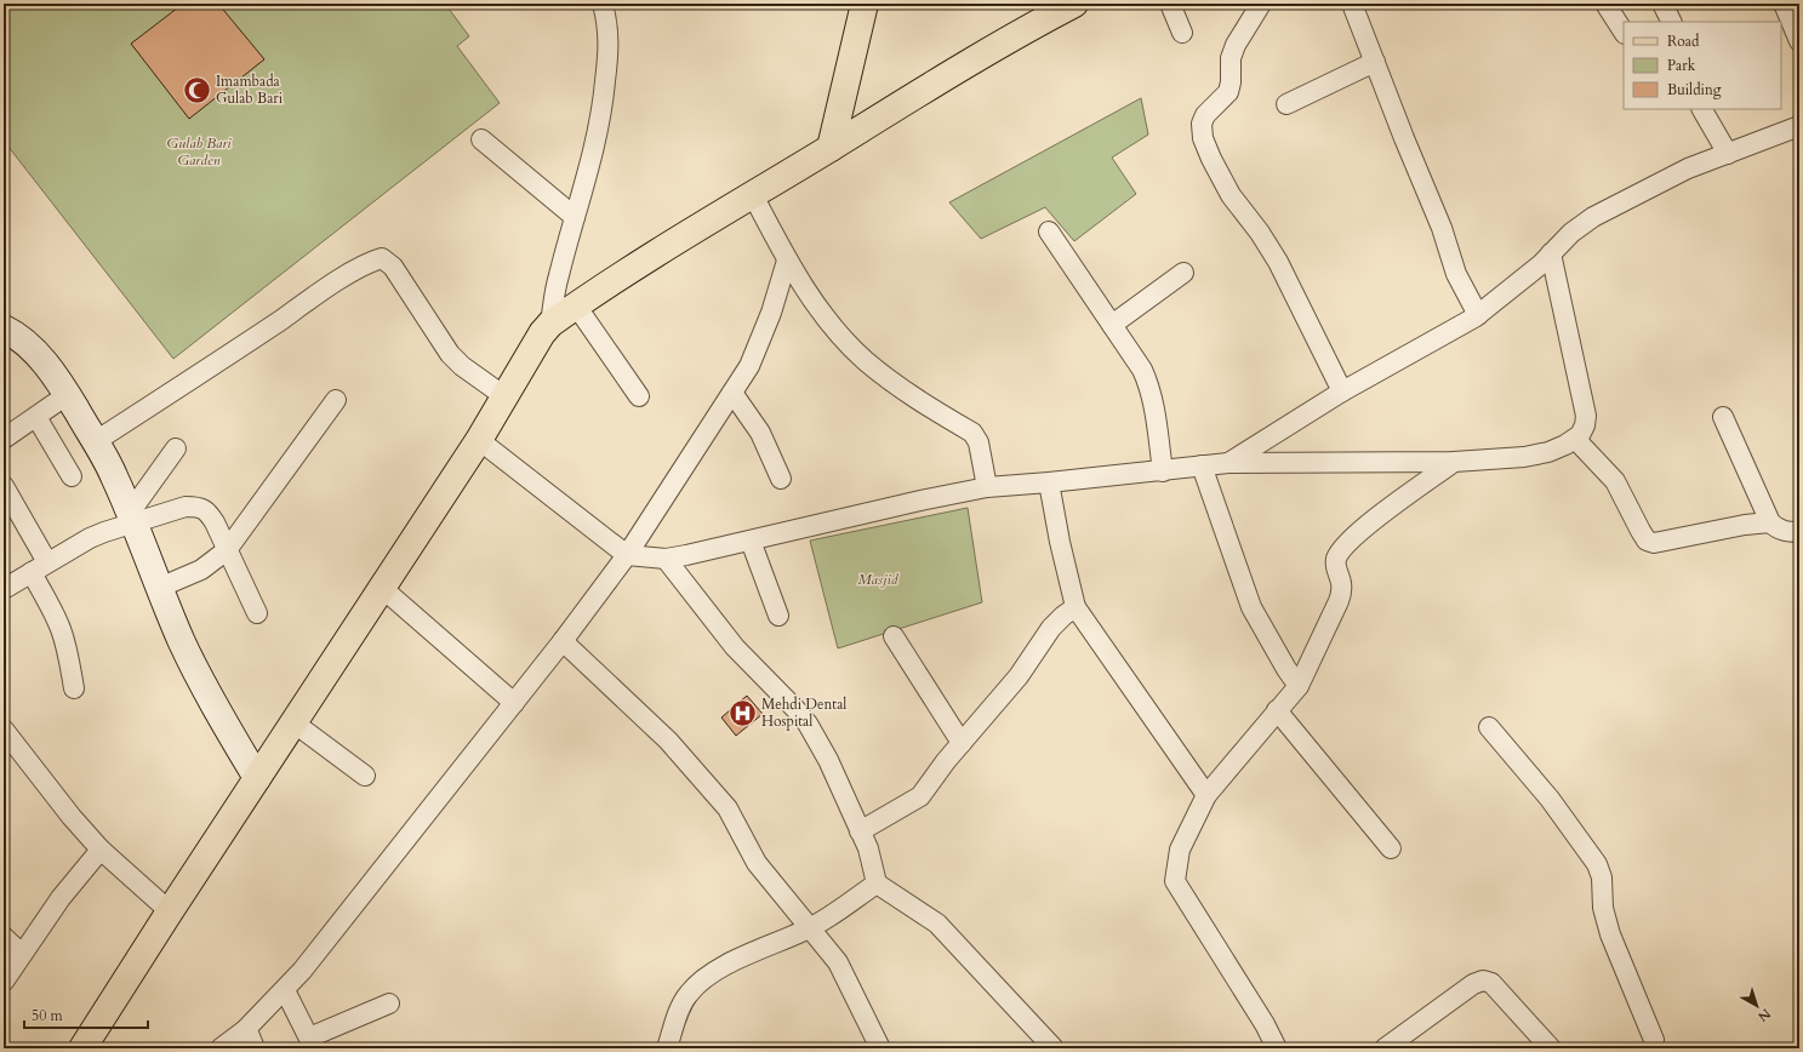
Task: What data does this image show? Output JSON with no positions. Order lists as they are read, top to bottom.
{
  "parks": ["Gulab Bari Garden", "Masjid"],
  "places": {
    "mosque": ["Imambada Gulab Bari"],
    "hospital": ["Mehdi Dental Hospital"]
  },
  "legend": ["Road", "Park", "Building"],
  "scale_bar": "50 m",
  "north": "bottom right"
}
